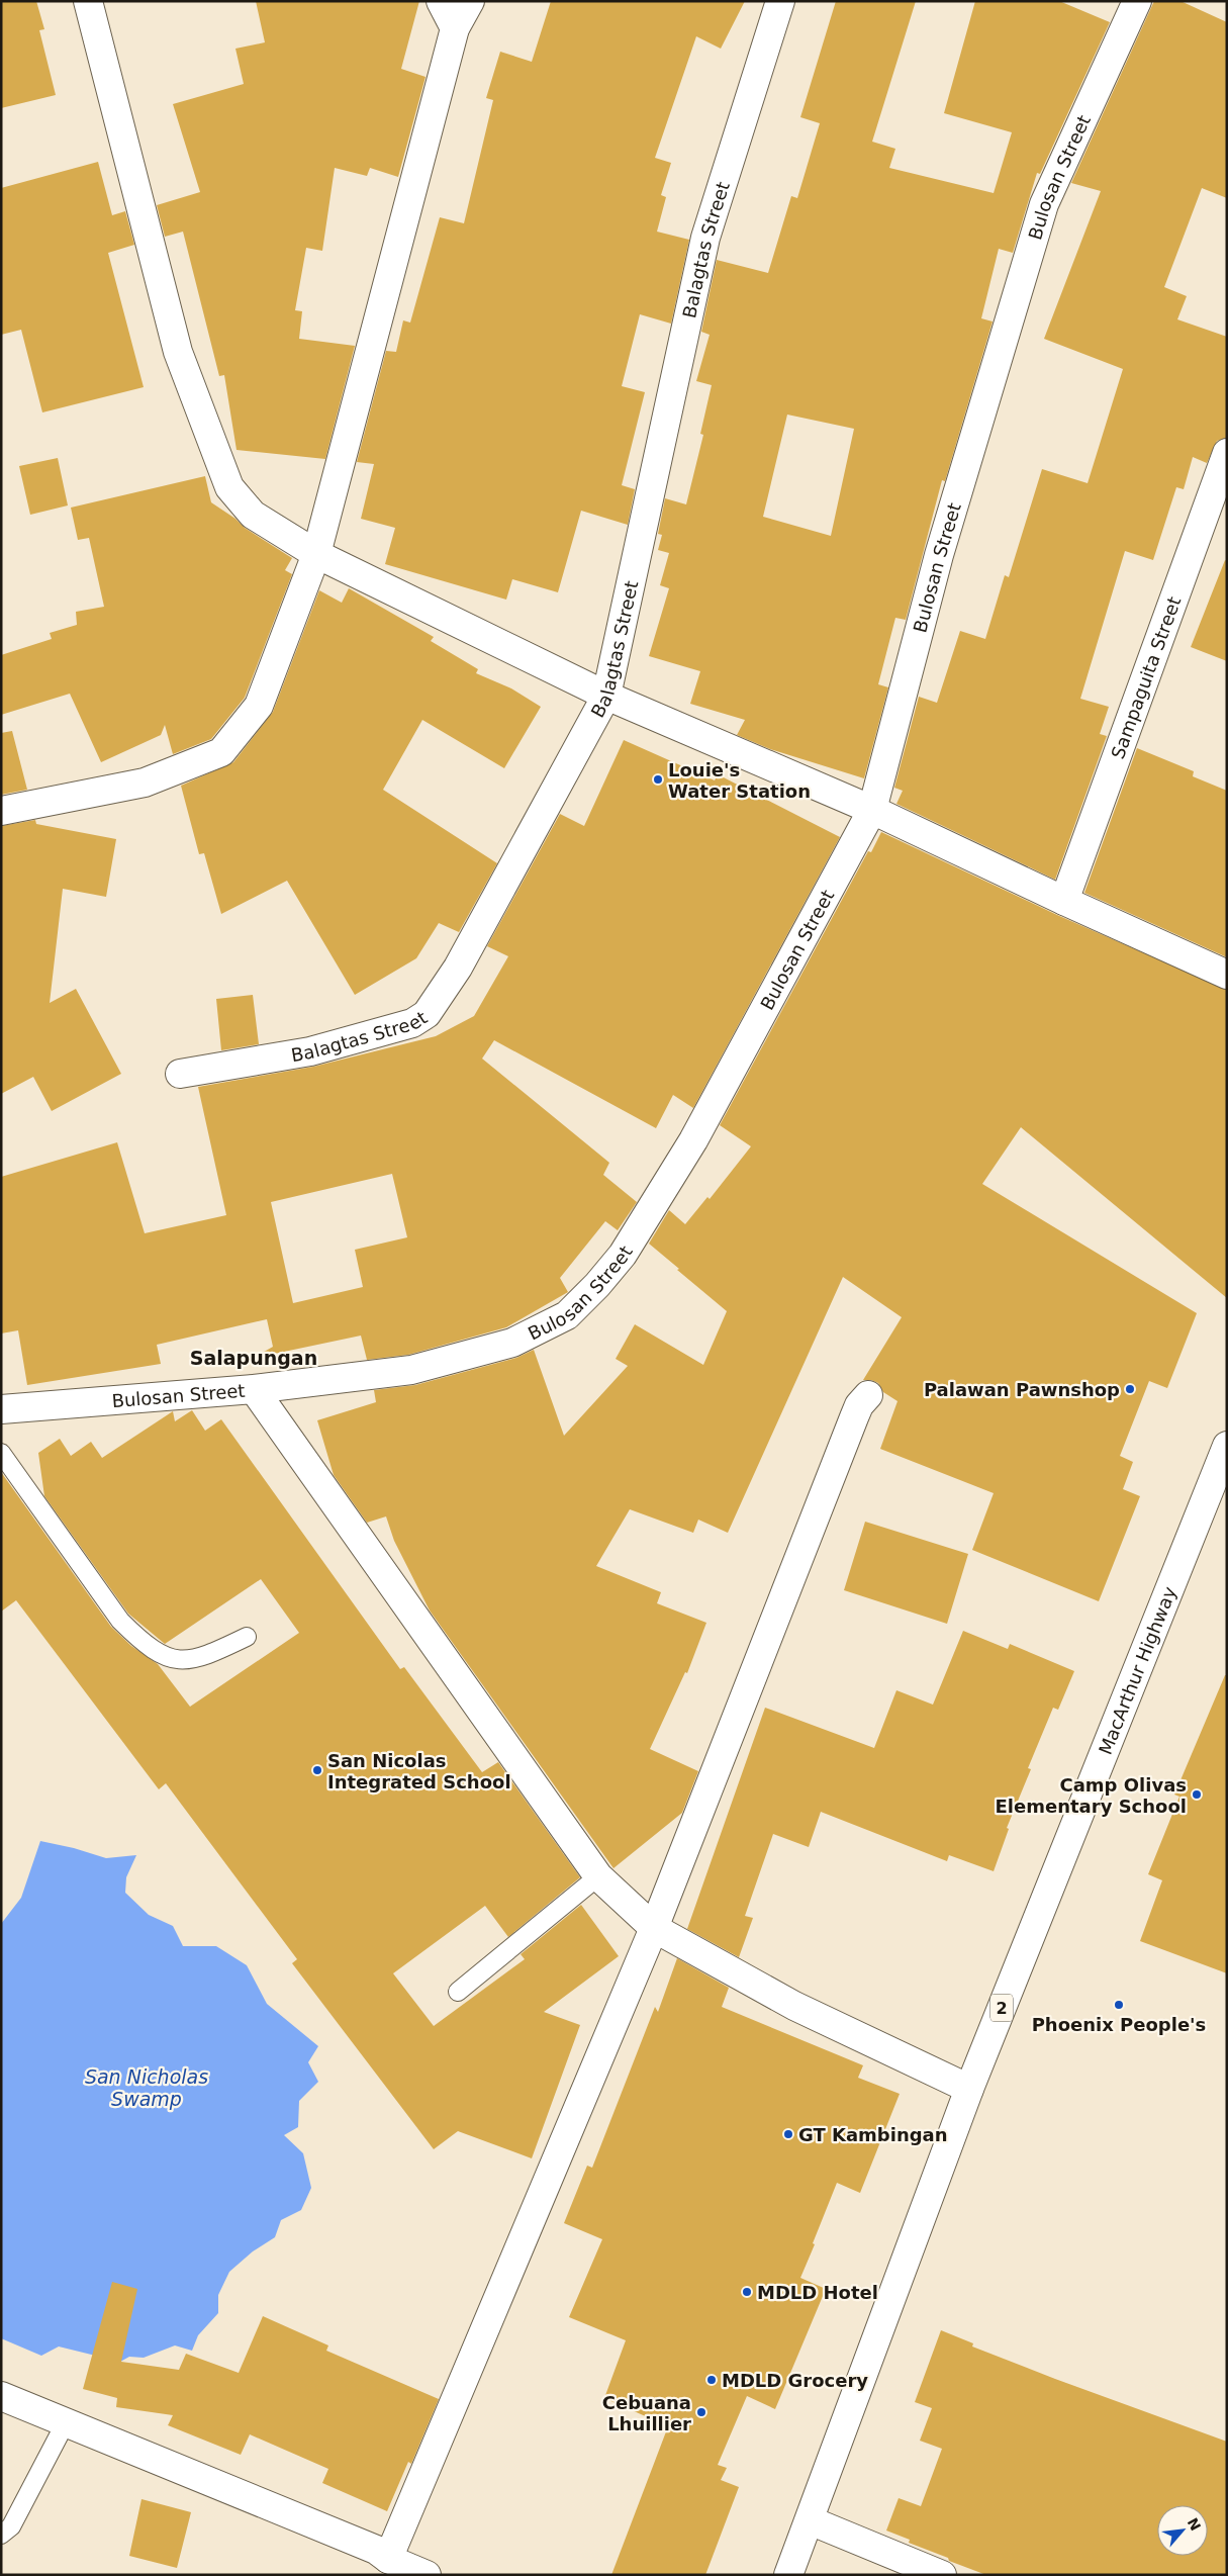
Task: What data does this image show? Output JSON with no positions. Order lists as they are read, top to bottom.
{
  "streets": {
    "main road": [
      "Bulosan Street",
      "Balagtas Street",
      "Sampaguita Street",
      "MacArthur Highway",
      "2"
    ]
  },
  "districts": ["Salapungan"],
  "water": ["San Nicholas Swamp"],
  "places": [
    "Louie's Water Station",
    "Palawan Pawnshop",
    "San Nicolas Integrated School",
    "Camp Olivas Elementary School",
    "Phoenix People's",
    "GT Kambingan",
    "MDLD Hotel",
    "MDLD Grocery",
    "Cebuana Lhuillier"
  ],
  "north": "top right"
}
